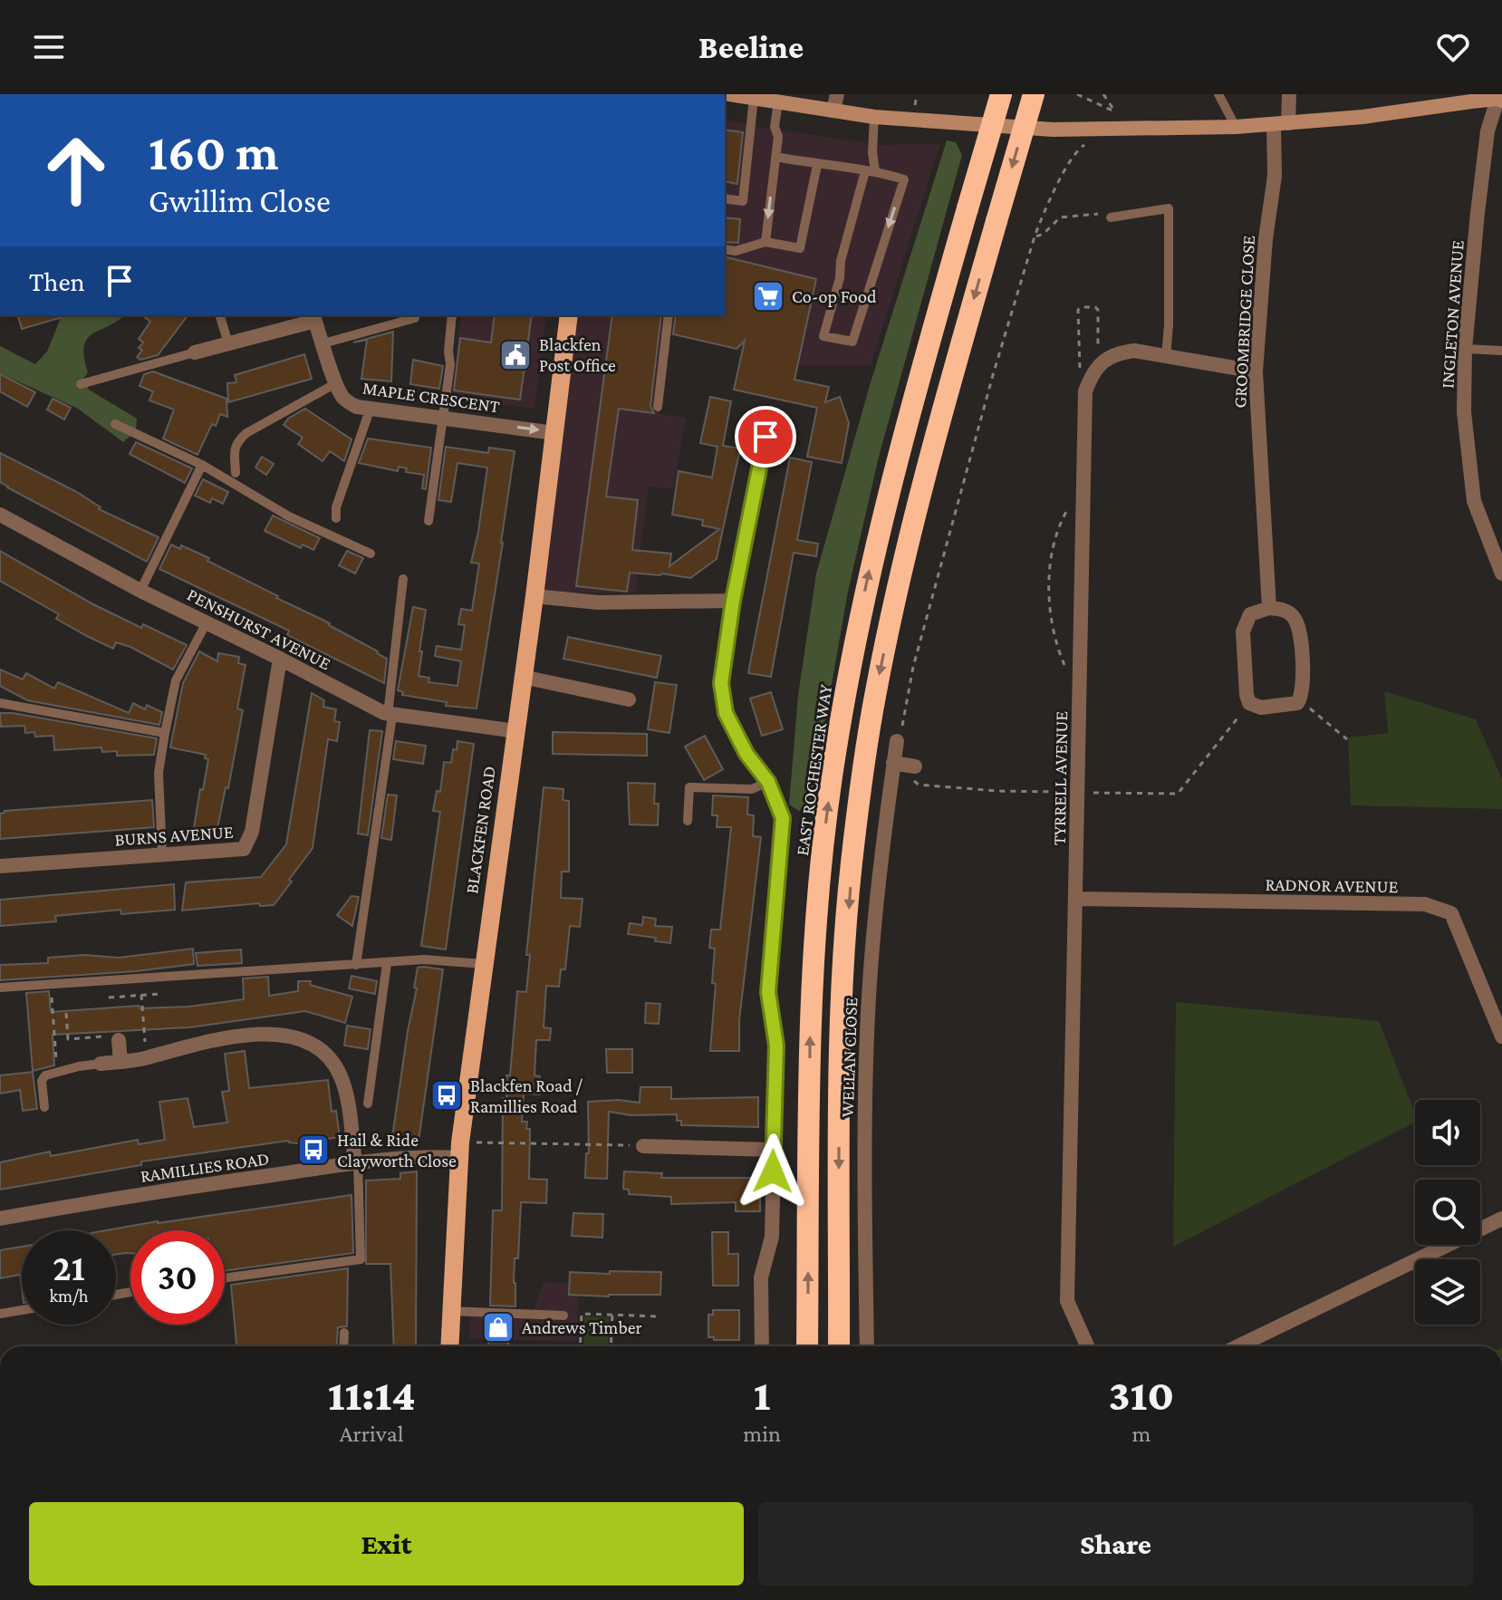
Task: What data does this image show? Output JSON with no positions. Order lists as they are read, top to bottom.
{
  "streets": {
    "highway": ["EAST ROCHESTER WAY"],
    "main road": ["BLACKFEN ROAD"],
    "street": [
      "INGLETON AVENUE",
      "GROOMBRIDGE CLOSE",
      "MAPLE CRESCENT",
      "PENSHURST AVENUE",
      "TYRRELL AVENUE",
      "BURNS AVENUE",
      "RADNOR AVENUE",
      "WELLAN CLOSE",
      "RAMILLIES ROAD"
    ]
  },
  "crossings": [
    ["MAPLE CRESCENT", "BLACKFEN ROAD"],
    ["PENSHURST AVENUE", "BLACKFEN ROAD"],
    ["PENSHURST AVENUE", "BURNS AVENUE"],
    ["TYRRELL AVENUE", "RADNOR AVENUE"],
    ["BLACKFEN ROAD", "RAMILLIES ROAD"]
  ],
  "places": {
    "supermarket": ["Co-op Food"],
    "public building": ["Blackfen Post Office"],
    "bus stop": ["Blackfen Road / Ramillies Road", "Hail & Ride Clayworth Close"],
    "shop": ["Andrews Timber"]
  },
  "page": {
    "header": "Beeline",
    "turn": ["160 m", "Gwillim Close"],
    "then": "Then",
    "speed": "21 km/h",
    "limit": "30",
    "eta": [
      "11:14",
      "Arrival",
      "1",
      "min",
      "310",
      "m"
    ],
    "buttons": ["Exit", "Share"]
  }
}
